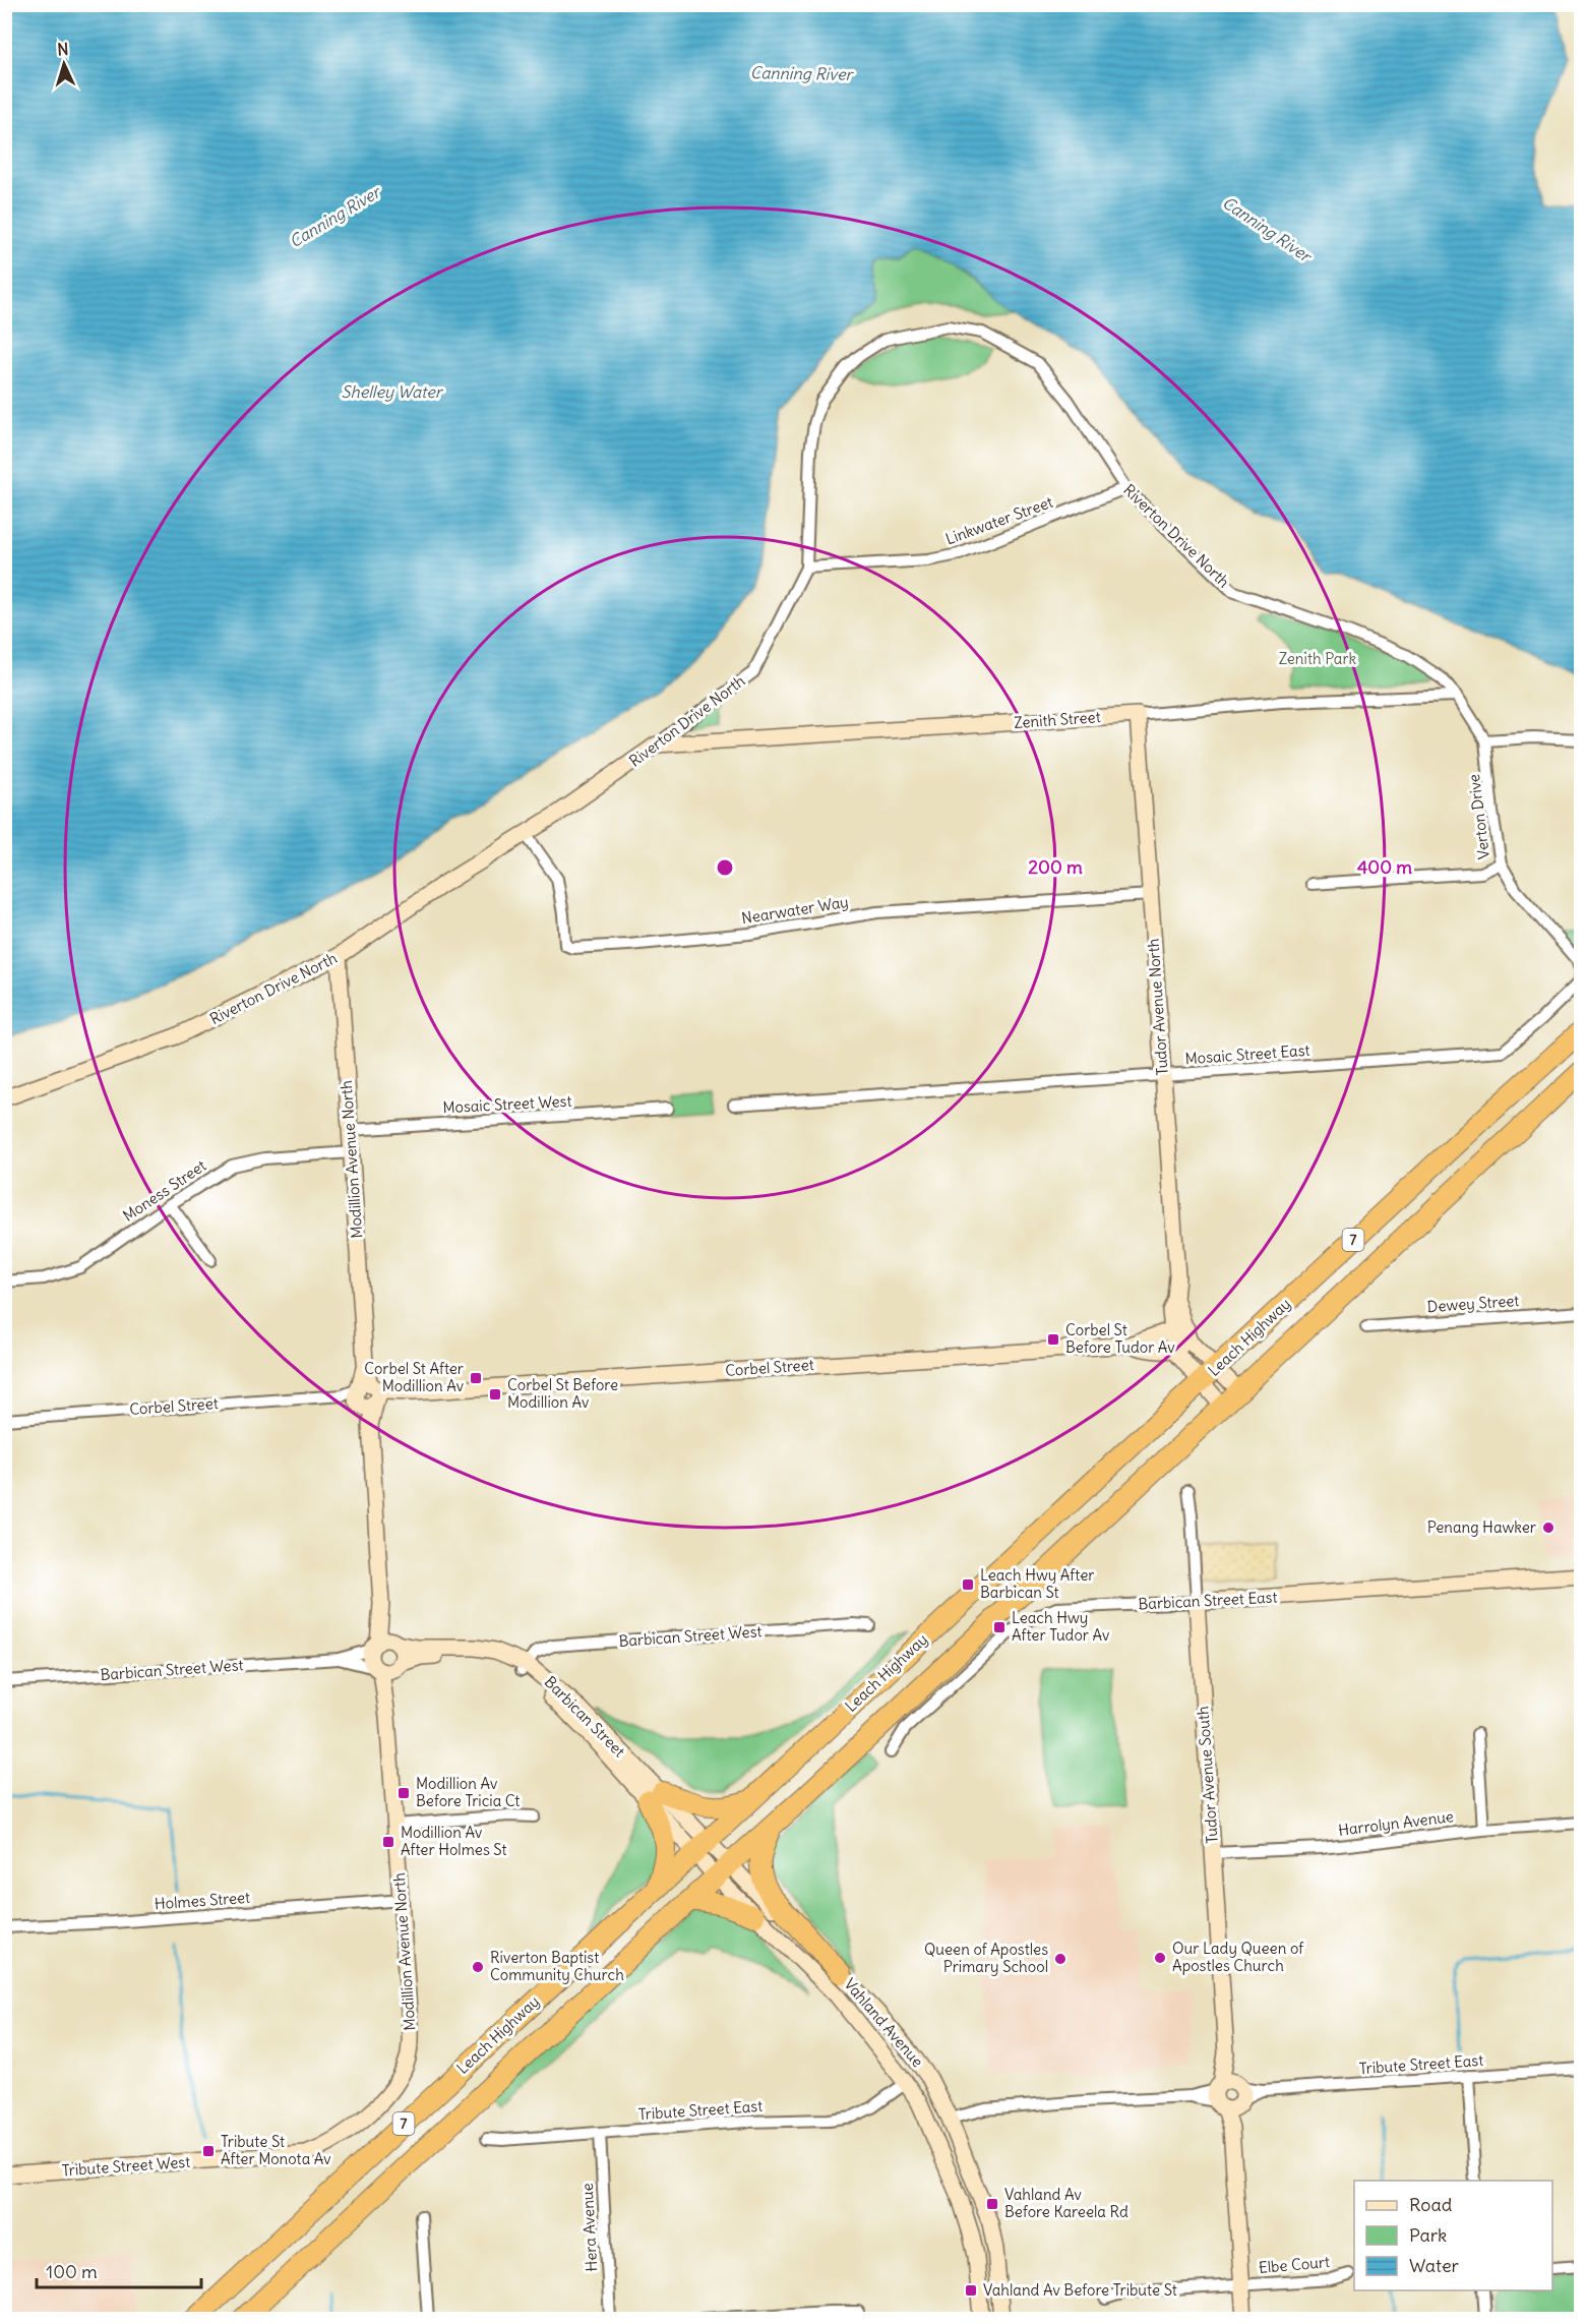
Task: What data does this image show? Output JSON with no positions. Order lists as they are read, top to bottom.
{
  "streets": {
    "highway": ["7", "Leach Highway"],
    "street": [
      "Linkwater Street",
      "Riverton Drive North",
      "Zenith Street",
      "Verton Drive",
      "Nearwater Way",
      "Tudor Avenue North",
      "Mosaic Street East",
      "Mosaic Street West",
      "Modillion Avenue North",
      "Moness Street",
      "Dewey Street",
      "Corbel Street",
      "Barbican Street East",
      "Barbican Street West",
      "Barbican Street",
      "Tudor Avenue South",
      "Harrolyn Avenue",
      "Holmes Street",
      "Vahland Avenue",
      "Tribute Street East",
      "Tribute Street West",
      "Hera Avenue",
      "Elbe Court"
    ]
  },
  "crossings": [
    ["Linkwater Street", "Riverton Drive North"],
    ["Riverton Drive North", "Zenith Street"],
    ["Riverton Drive North", "Verton Drive"],
    ["Riverton Drive North", "Nearwater Way"],
    ["Riverton Drive North", "Modillion Avenue North"],
    ["Zenith Street", "Tudor Avenue North"],
    ["Verton Drive", "Mosaic Street East"],
    ["Nearwater Way", "Tudor Avenue North"],
    ["Tudor Avenue North", "Mosaic Street East"],
    ["Tudor Avenue North", "Leach Highway"],
    ["Tudor Avenue North", "Corbel Street"],
    ["Mosaic Street West", "Modillion Avenue North"],
    ["Modillion Avenue North", "Moness Street"],
    ["Modillion Avenue North", "Corbel Street"],
    ["Modillion Avenue North", "Barbican Street West"],
    ["Modillion Avenue North", "Barbican Street"],
    ["Modillion Avenue North", "Holmes Street"],
    ["Modillion Avenue North", "Tribute Street West"],
    ["Leach Highway", "Barbican Street"],
    ["Leach Highway", "Vahland Avenue"],
    ["Barbican Street East", "Tudor Avenue South"],
    ["Barbican Street West", "Barbican Street"],
    ["Barbican Street", "Vahland Avenue"],
    ["Tudor Avenue South", "Harrolyn Avenue"],
    ["Tudor Avenue South", "Tribute Street East"],
    ["Tudor Avenue South", "Elbe Court"],
    ["Vahland Avenue", "Tribute Street East"],
    ["Tribute Street East", "Hera Avenue"]
  ],
  "water": ["Canning River", "Shelley Water"],
  "parks": ["Zenith Park"],
  "places": {
    "transit": [
      "Corbel St Before Tudor Av",
      "Corbel St After Modillion Av",
      "Corbel St Before Modillion Av",
      "Leach Hwy After Barbican St",
      "Leach Hwy After Tudor Av",
      "Modillion Av Before Tricia Ct",
      "Modillion Av After Holmes St",
      "Tribute St After Monota Av",
      "Vahland Av Before Kareela Rd",
      "Vahland Av Before Tribute St"
    ],
    "other": [
      "Penang Hawker",
      "Our Lady Queen of Apostles Church",
      "Queen of Apostles Primary School",
      "Riverton Baptist Community Church"
    ]
  },
  "legend": ["Road", "Park", "Water"],
  "scale_bar": "100 m",
  "north": "top",
  "rings": ["200 m", "400 m"]
}
